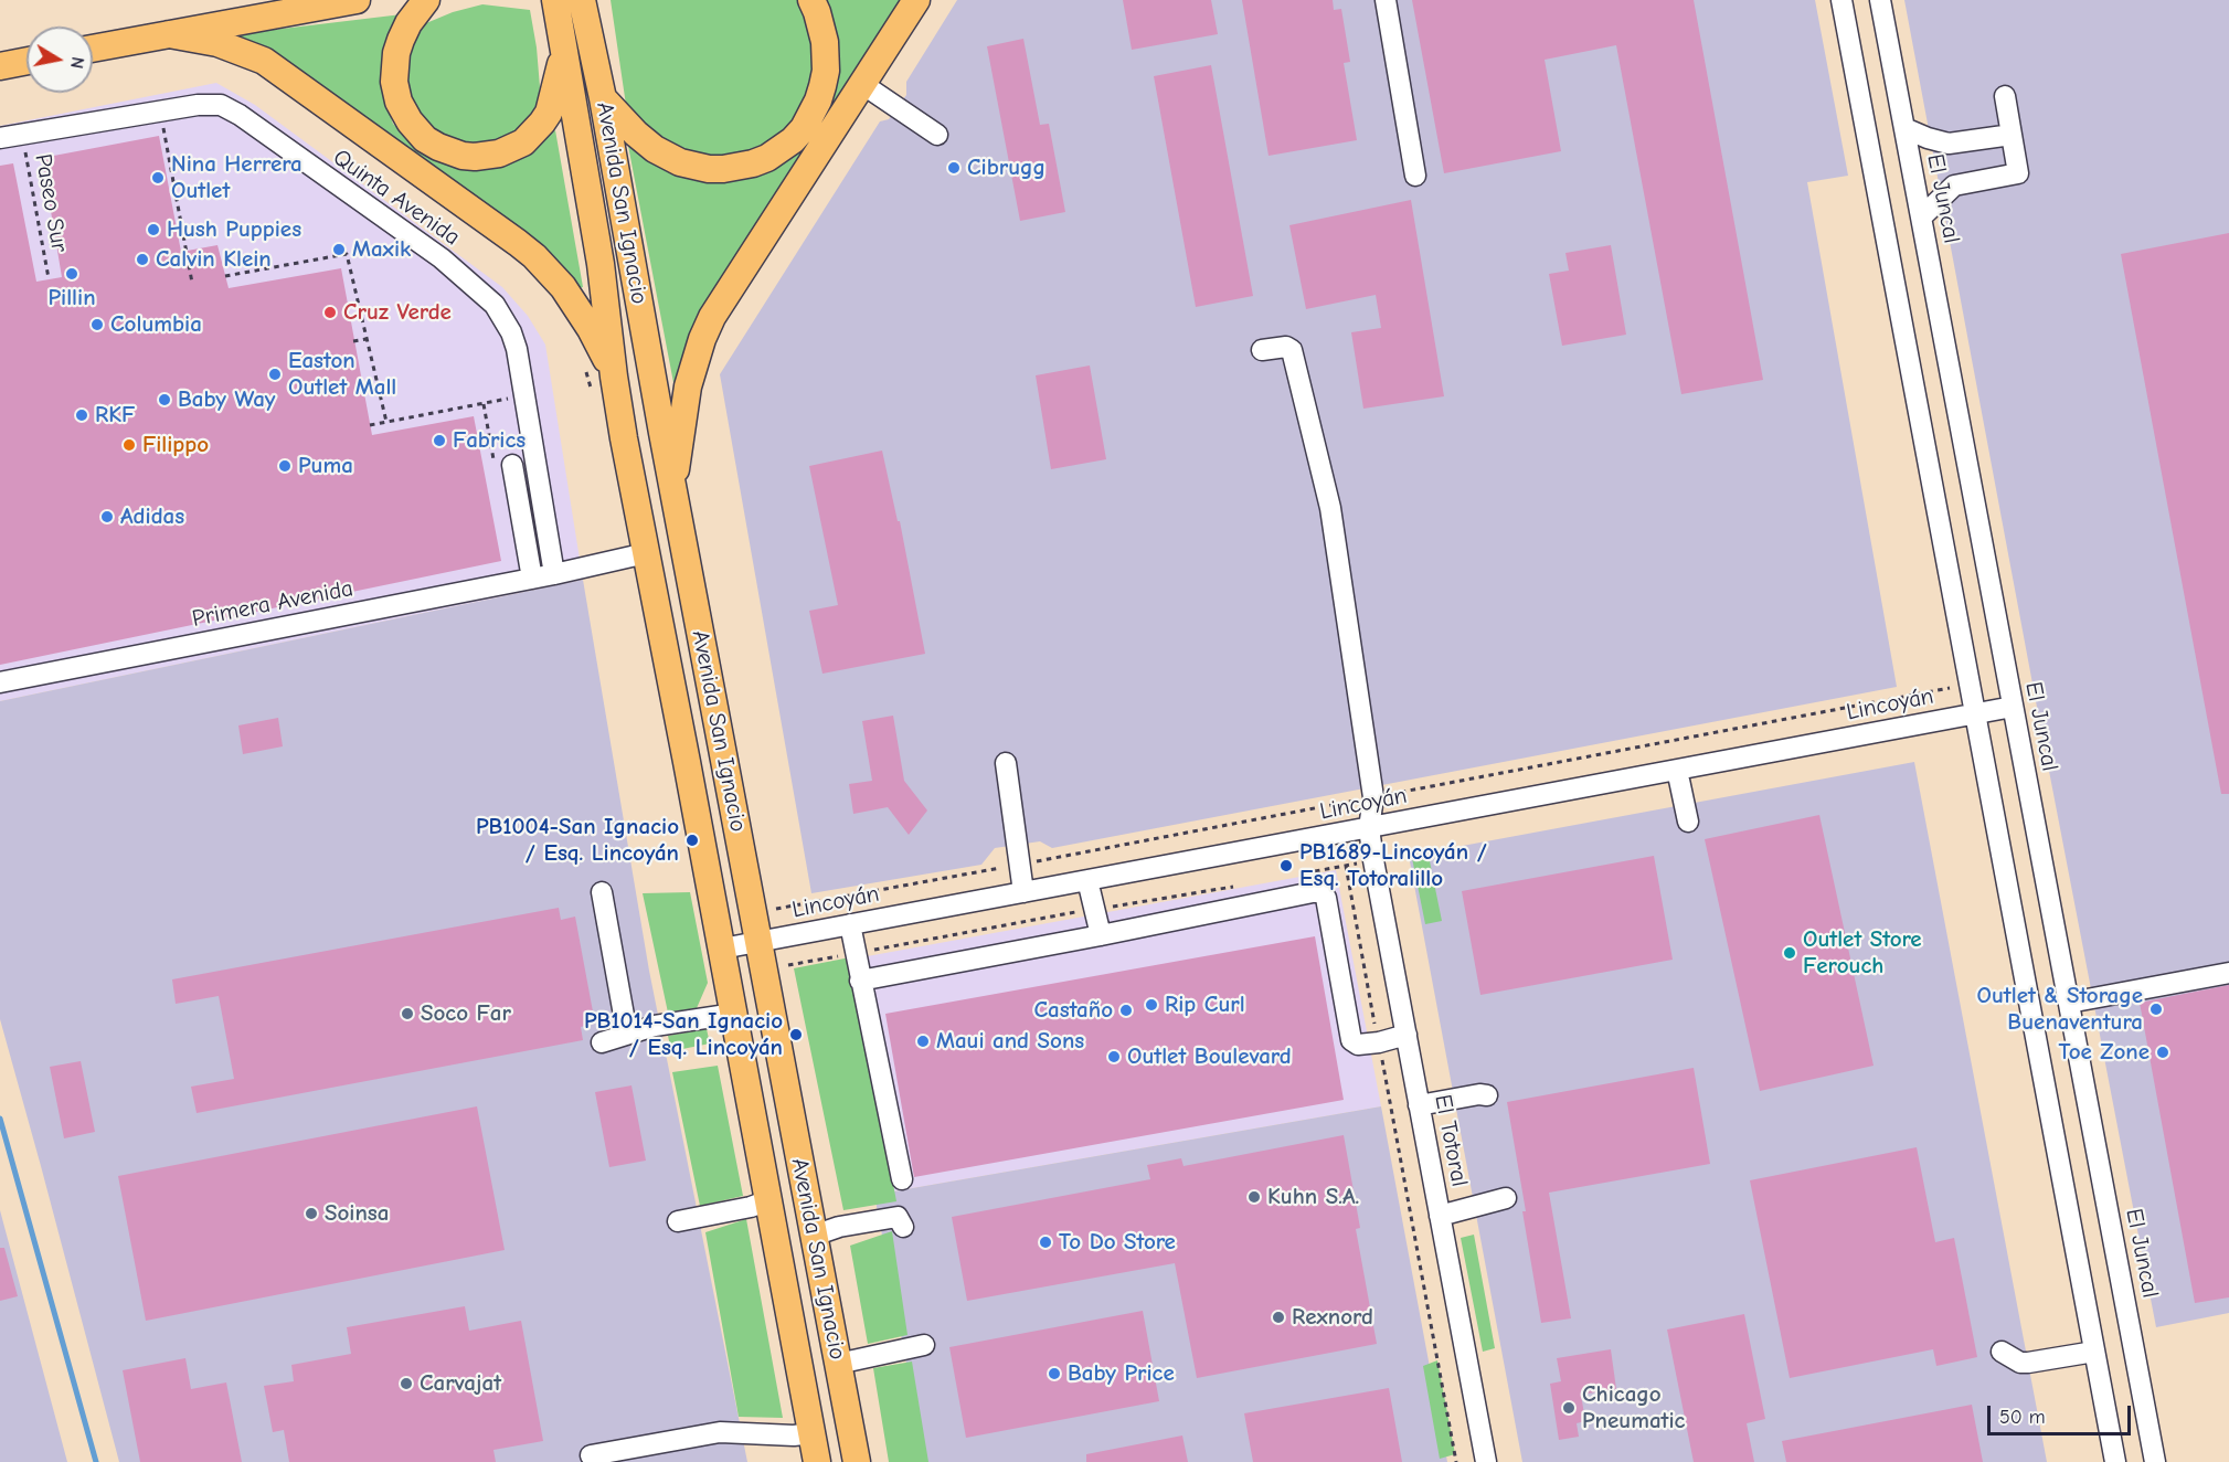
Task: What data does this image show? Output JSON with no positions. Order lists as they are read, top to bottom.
{
  "streets": {
    "main road": ["Avenida San Ignacio"],
    "street": [
      "Quinta Avenida",
      "El Juncal",
      "Primera Avenida",
      "Lincoyán",
      "El Totoral"
    ],
    "path": ["Paseo Sur"]
  },
  "crossings": [
    ["Quinta Avenida", "Paseo Sur"],
    ["Quinta Avenida", "Primera Avenida"],
    ["El Juncal", "Lincoyán"],
    ["Avenida San Ignacio", "Primera Avenida"],
    ["Avenida San Ignacio", "Lincoyán"],
    ["Lincoyán", "El Totoral"]
  ],
  "places": [
    "Cibrugg",
    "Nina Herrera Outlet",
    "Hush Puppies",
    "Maxik",
    "Calvin Klein",
    "Pillin",
    "Cruz Verde",
    "Columbia",
    "Easton Outlet Mall",
    "Baby Way",
    "RKF",
    "Fabrics",
    "Filippo",
    "Puma",
    "Adidas",
    "PB1004-San Ignacio / Esq. Lincoyán",
    "PB1689-Lincoyán / Esq. Totoralillo",
    "Outlet Store Ferouch",
    "Rip Curl",
    "Outlet & Storage Buenaventura",
    "Castaño",
    "Soco Far",
    "PB1014-San Ignacio / Esq. Lincoyán",
    "Maui and Sons",
    "Toe Zone",
    "Outlet Boulevard",
    "Kuhn S.A.",
    "Soinsa",
    "To Do Store",
    "Rexnord",
    "Baby Price",
    "Carvajat",
    "Chicago Pneumatic"
  ],
  "scale_bar": "50 m",
  "north": "right"
}
